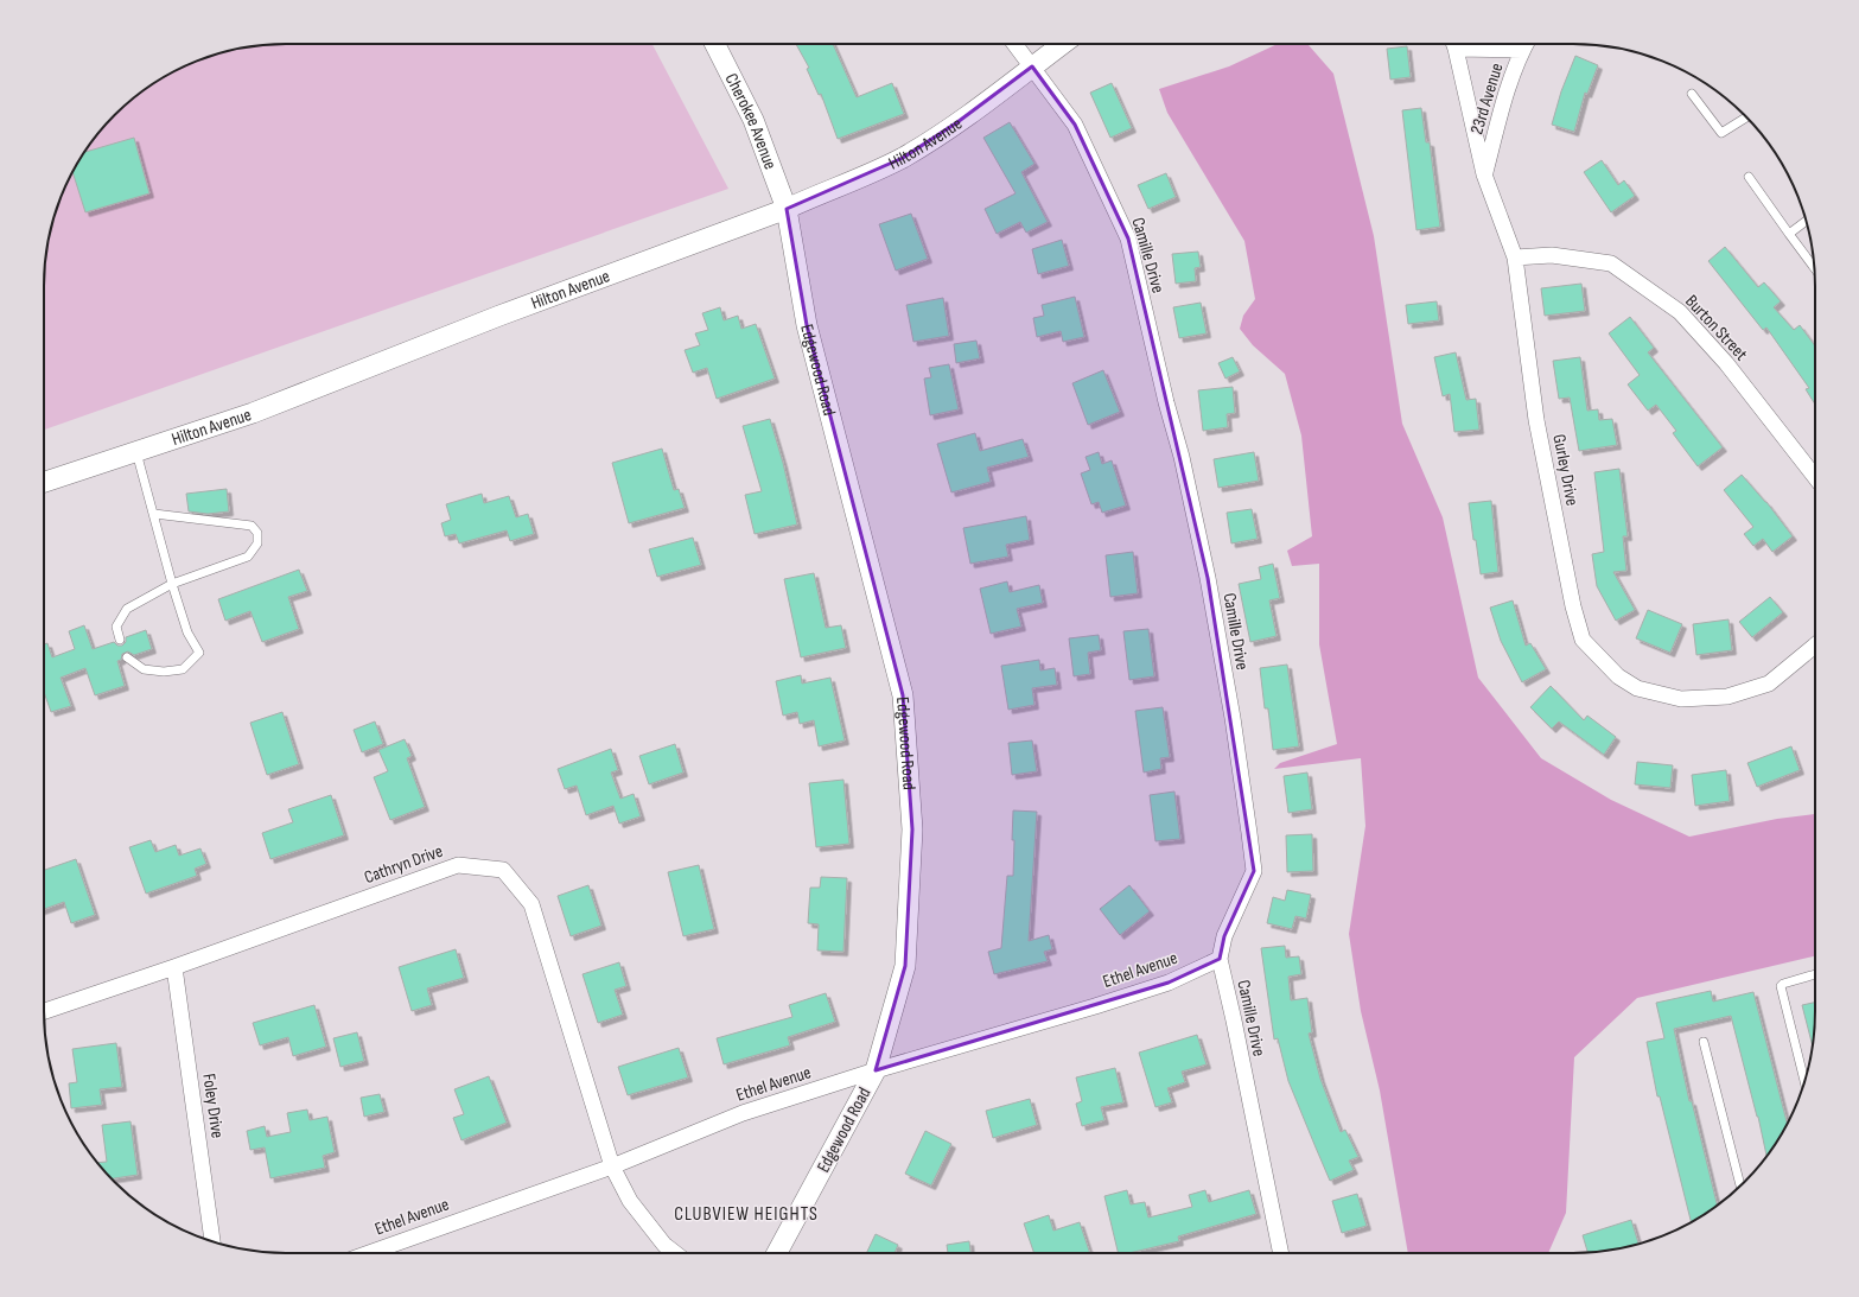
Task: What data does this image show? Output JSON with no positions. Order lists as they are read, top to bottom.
{
  "streets": {
    "street": [
      "23rd Avenue",
      "Cherokee Avenue",
      "Hilton Avenue",
      "Camille Drive",
      "Burton Street",
      "Edgewood Road",
      "Gurley Drive",
      "Cathryn Drive",
      "Ethel Avenue",
      "Foley Drive"
    ]
  },
  "crossings": [
    ["23rd Avenue", "Gurley Drive"],
    ["Cherokee Avenue", "Hilton Avenue"],
    ["Cherokee Avenue", "Edgewood Road"],
    ["Hilton Avenue", "Camille Drive"],
    ["Hilton Avenue", "Edgewood Road"],
    ["Camille Drive", "Ethel Avenue"],
    ["Burton Street", "Gurley Drive"],
    ["Edgewood Road", "Ethel Avenue"],
    ["Cathryn Drive", "Ethel Avenue"],
    ["Cathryn Drive", "Foley Drive"]
  ],
  "districts": ["CLUBVIEW HEIGHTS"]
}
